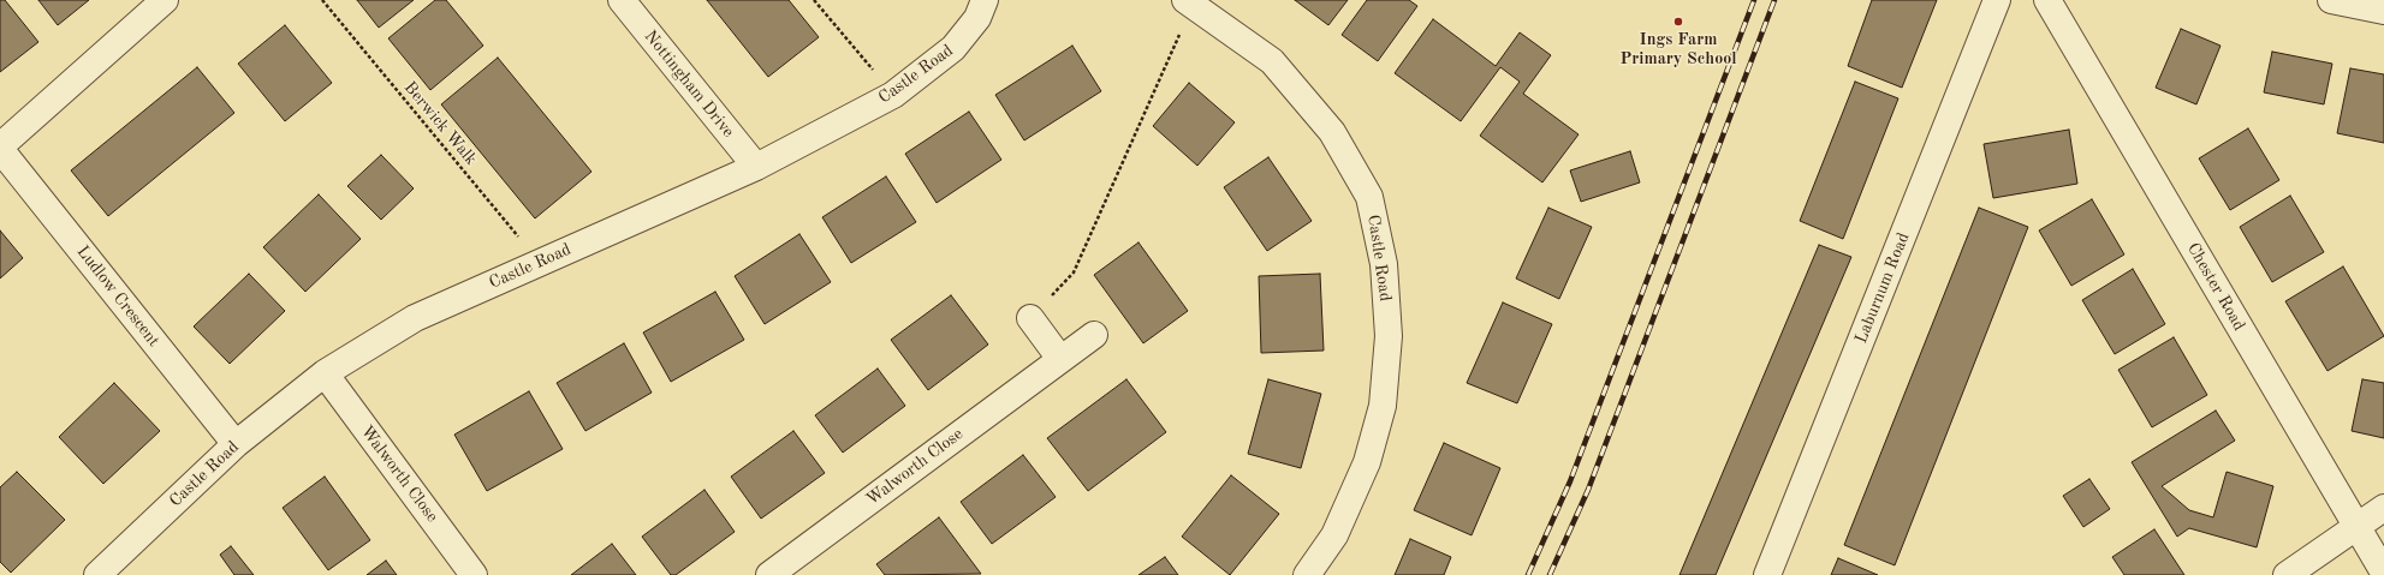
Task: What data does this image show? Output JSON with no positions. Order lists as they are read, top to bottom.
{
  "streets": {
    "street": [
      "Castle Road",
      "Nottingham Drive",
      "Chester Road",
      "Laburnum Road",
      "Ludlow Crescent",
      "Walworth Close"
    ],
    "path": ["Berwick Walk"]
  },
  "crossings": [
    ["Castle Road", "Nottingham Drive"],
    ["Castle Road", "Berwick Walk"],
    ["Castle Road", "Ludlow Crescent"],
    ["Castle Road", "Walworth Close"]
  ],
  "places": ["Ings Farm Primary School"]
}
